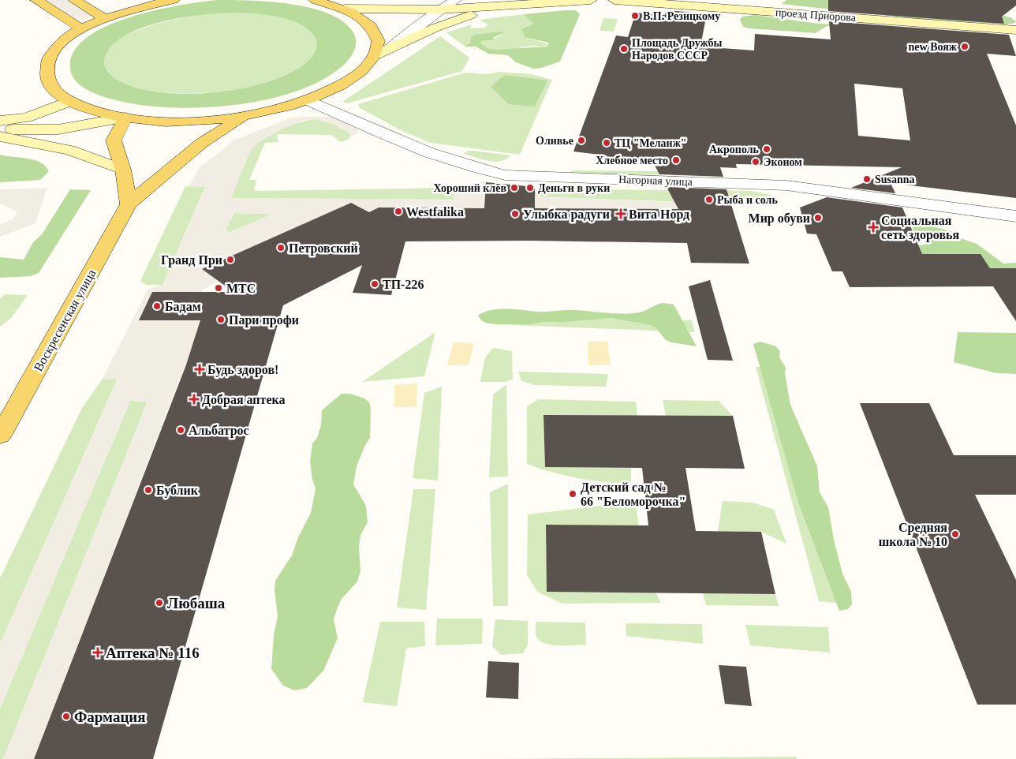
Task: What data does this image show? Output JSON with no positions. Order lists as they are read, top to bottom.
{
  "streets": {
    "main road": ["Воскресенская улица"],
    "street": ["проезд Приорова", "Нагорная улица"]
  },
  "places": {
    "other": [
      "В.П. Резицкому",
      "new Вояж",
      "Площадь Дружбы Народов СССР",
      "Оливье",
      "ТЦ \"Меланж\"",
      "Акрополь",
      "Хлебное место",
      "Эконом",
      "Susanna",
      "Хороший клёв",
      "Деньги в руки",
      "Рыба и соль",
      "Westfalika",
      "Улыбка радуги",
      "Мир обуви",
      "Петровский",
      "Гранд При",
      "ТП-226",
      "МТС",
      "Бадам",
      "Пари профи",
      "Альбатрос",
      "Бублик",
      "Детский сад № 66 \"Беломорочка\"",
      "Средняя школа № 10",
      "Любаша",
      "Фармация"
    ],
    "health": [
      "Вита Норд",
      "Социальная сеть здоровья",
      "Будь здоров!",
      "Добрая аптека",
      "Аптека № 116"
    ]
  }
}
